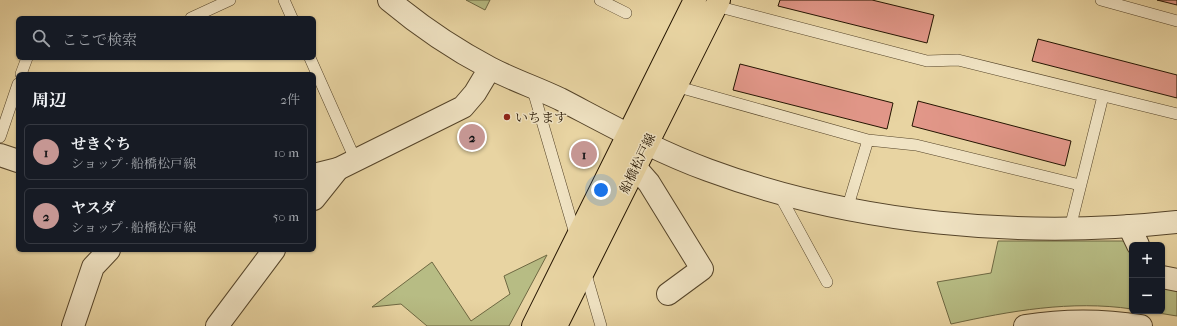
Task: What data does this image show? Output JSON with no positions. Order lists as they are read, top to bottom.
{
  "streets": {
    "main road": ["船橋松戸線"]
  },
  "places": ["いちます"],
  "page": {
    "search": "ここで検索",
    "heading": ["周辺", "2件"],
    "pins": ["2", "1"],
    "list": [
      {
        "mark": "1",
        "name": "せきぐち",
        "note": "ショップ · 船橋松戸線",
        "value": "10 m"
      },
      {
        "mark": "2",
        "name": "ヤスダ",
        "note": "ショップ · 船橋松戸線",
        "value": "50 m"
      }
    ],
    "map_buttons": ["+", "−"]
  }
}
